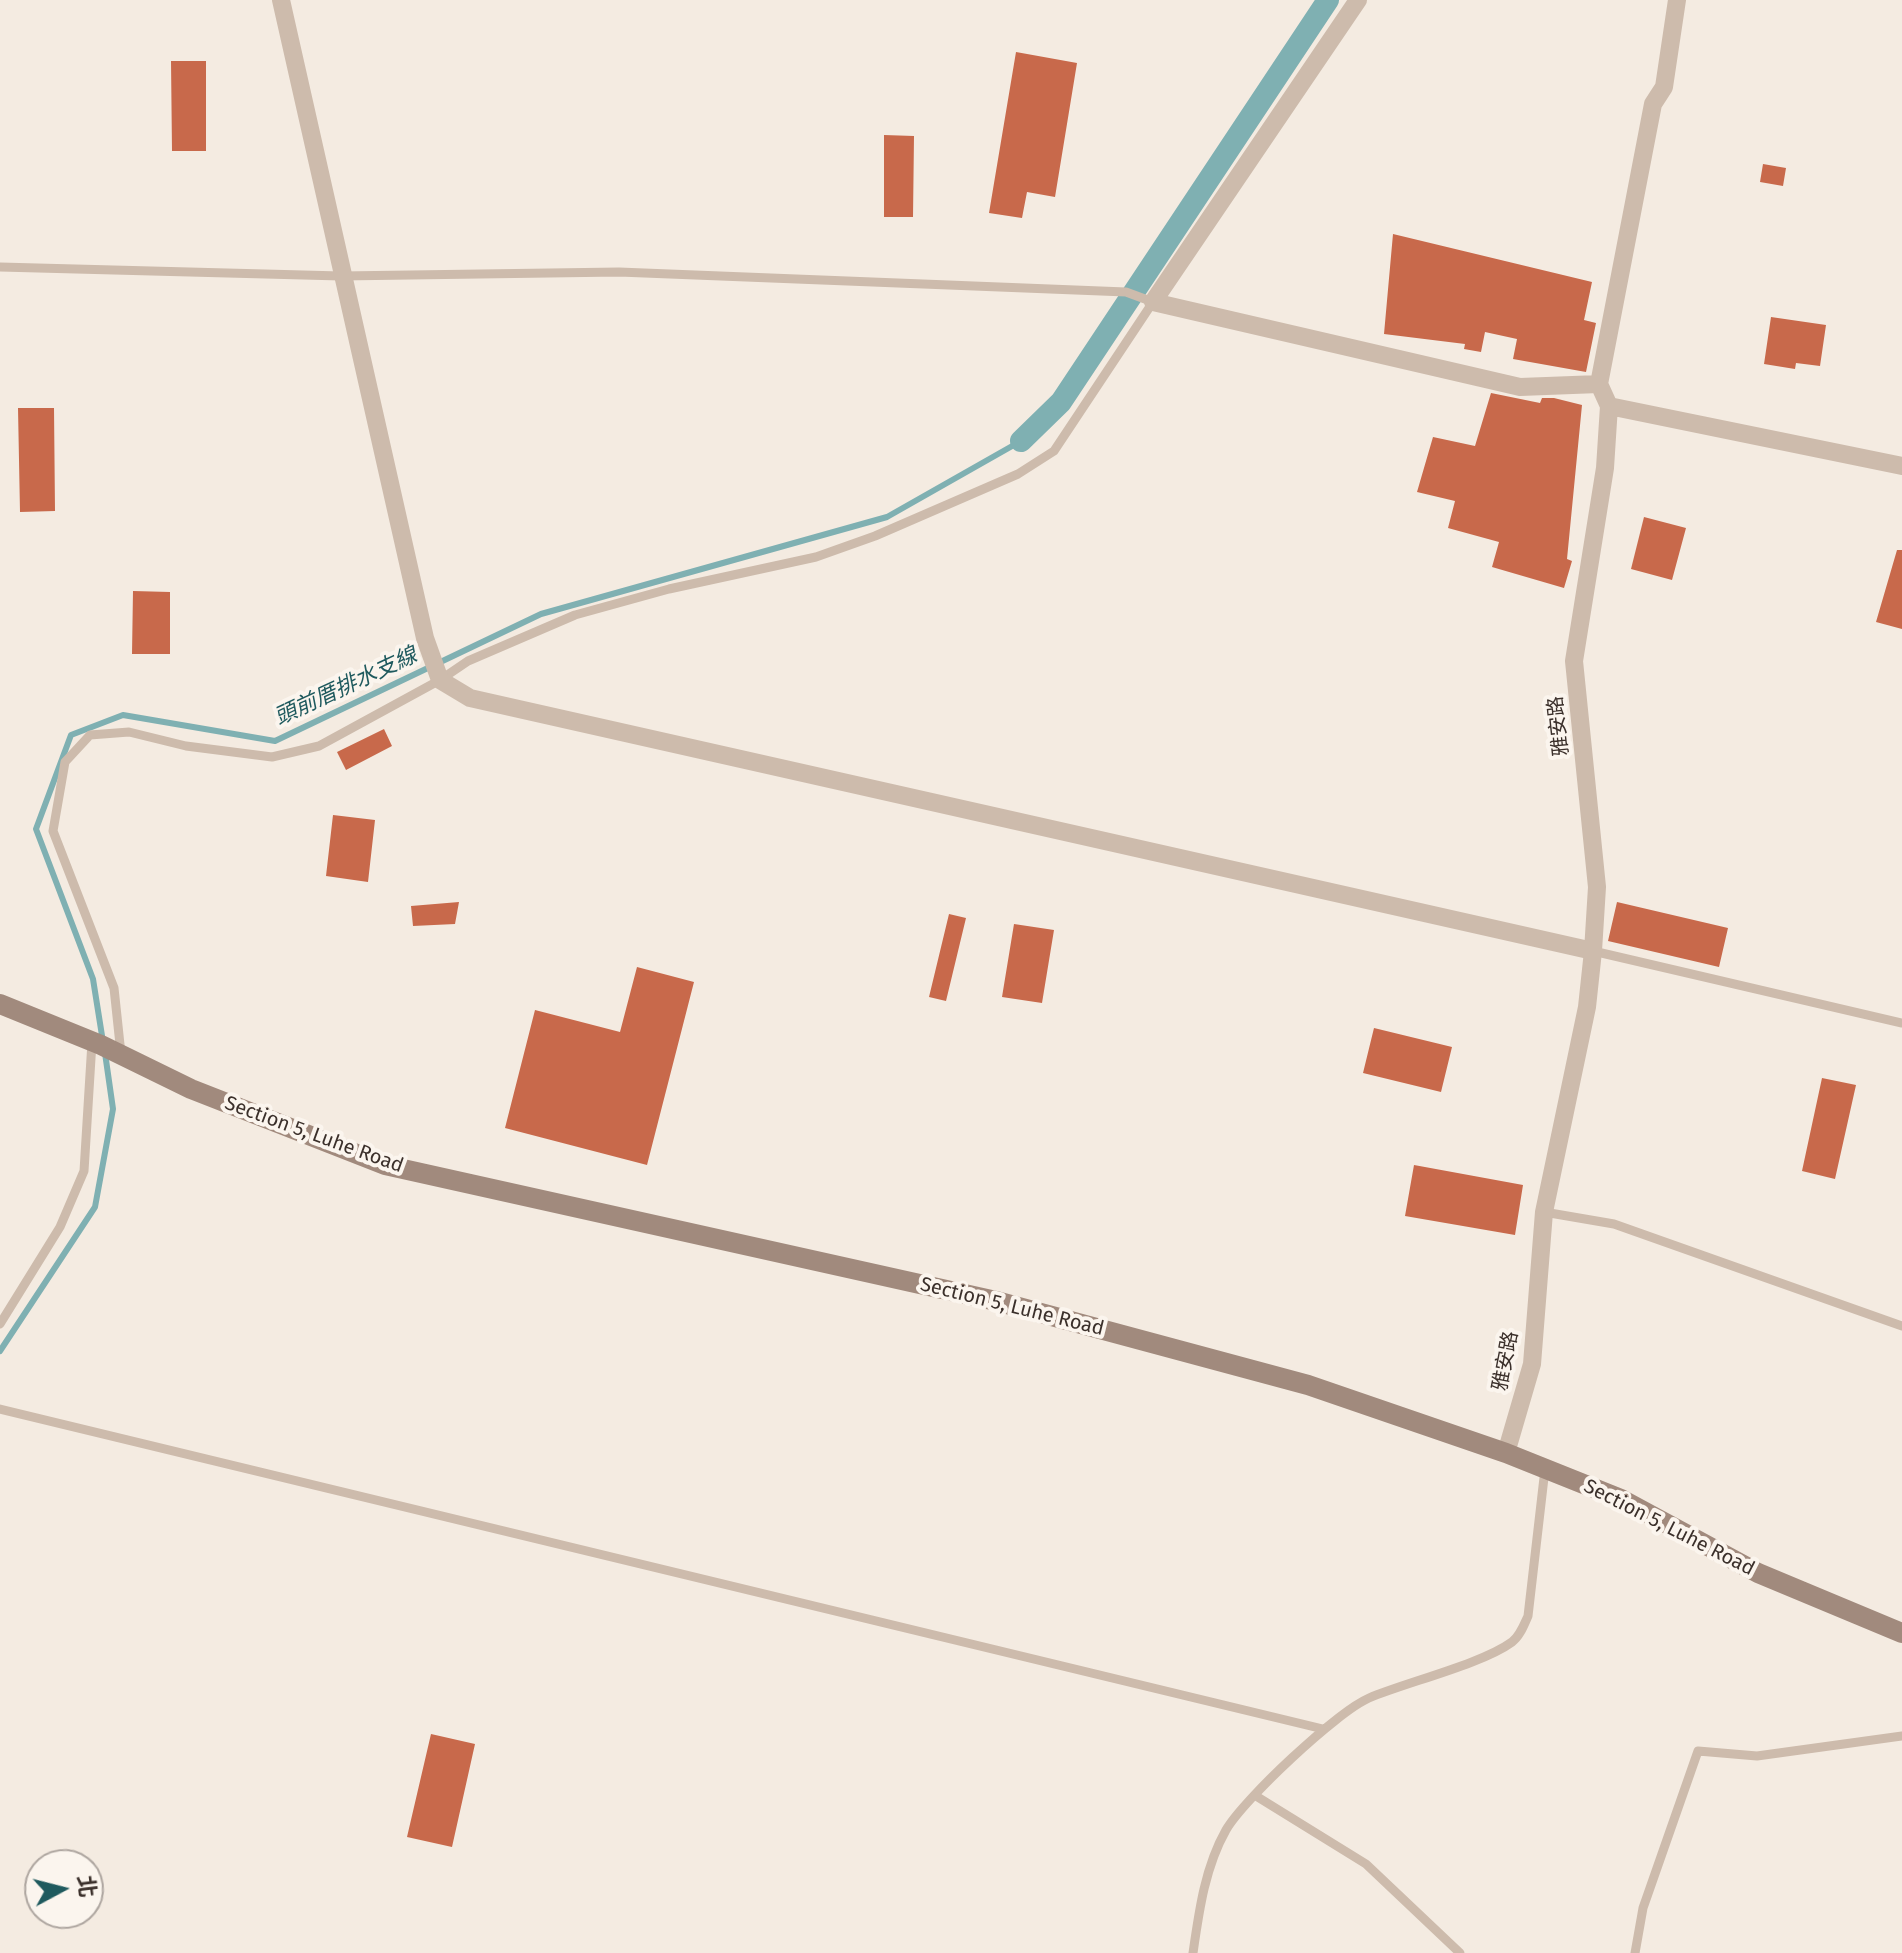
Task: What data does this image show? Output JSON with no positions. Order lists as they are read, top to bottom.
{
  "streets": {
    "main road": ["Section 5, Luhe Road"],
    "street": ["雅安路"]
  },
  "crossings": [
    ["雅安路", "Section 5, Luhe Road"]
  ],
  "water": ["頭前厝排水支線"],
  "north": "right"
}
